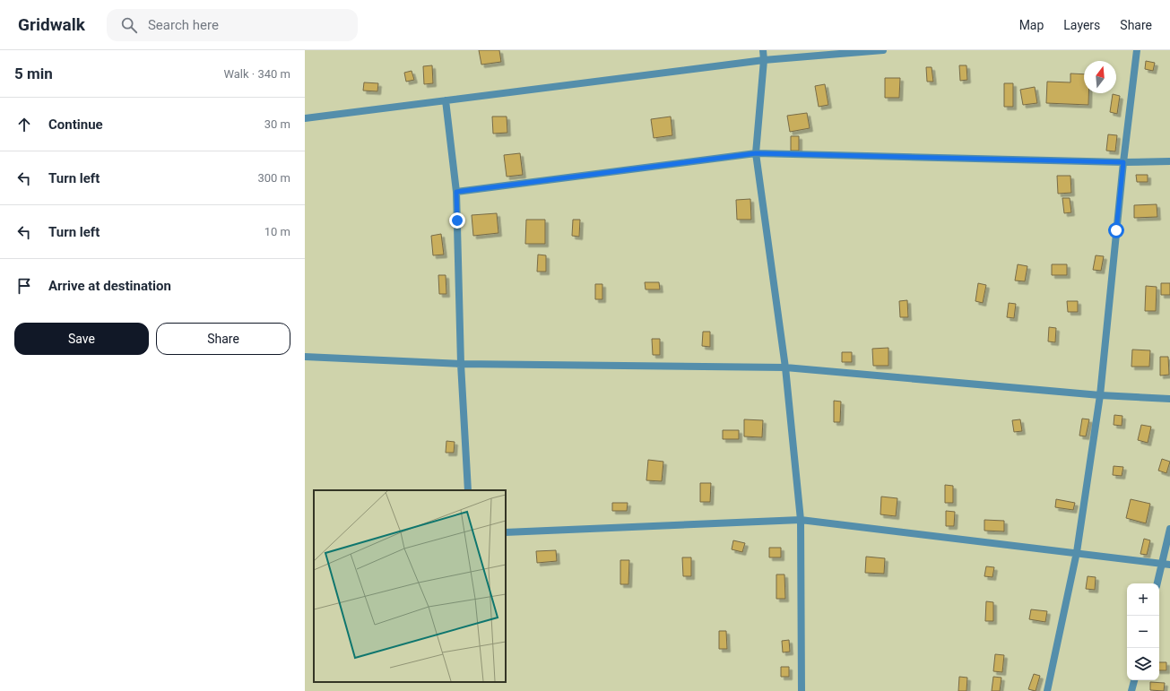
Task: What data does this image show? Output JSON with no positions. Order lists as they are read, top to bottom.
{
  "north": "top",
  "page": {
    "header": "Gridwalk",
    "search": "Search here",
    "nav": ["Map", "Layers", "Share"],
    "heading": ["5 min", "Walk · 340 m"],
    "list": [
      ["Continue", "30 m"],
      ["Turn left", "300 m"],
      ["Turn left", "10 m"],
      "Arrive at destination"
    ],
    "buttons": ["Save", "Share"],
    "map_buttons": ["+", "−"]
  }
}
